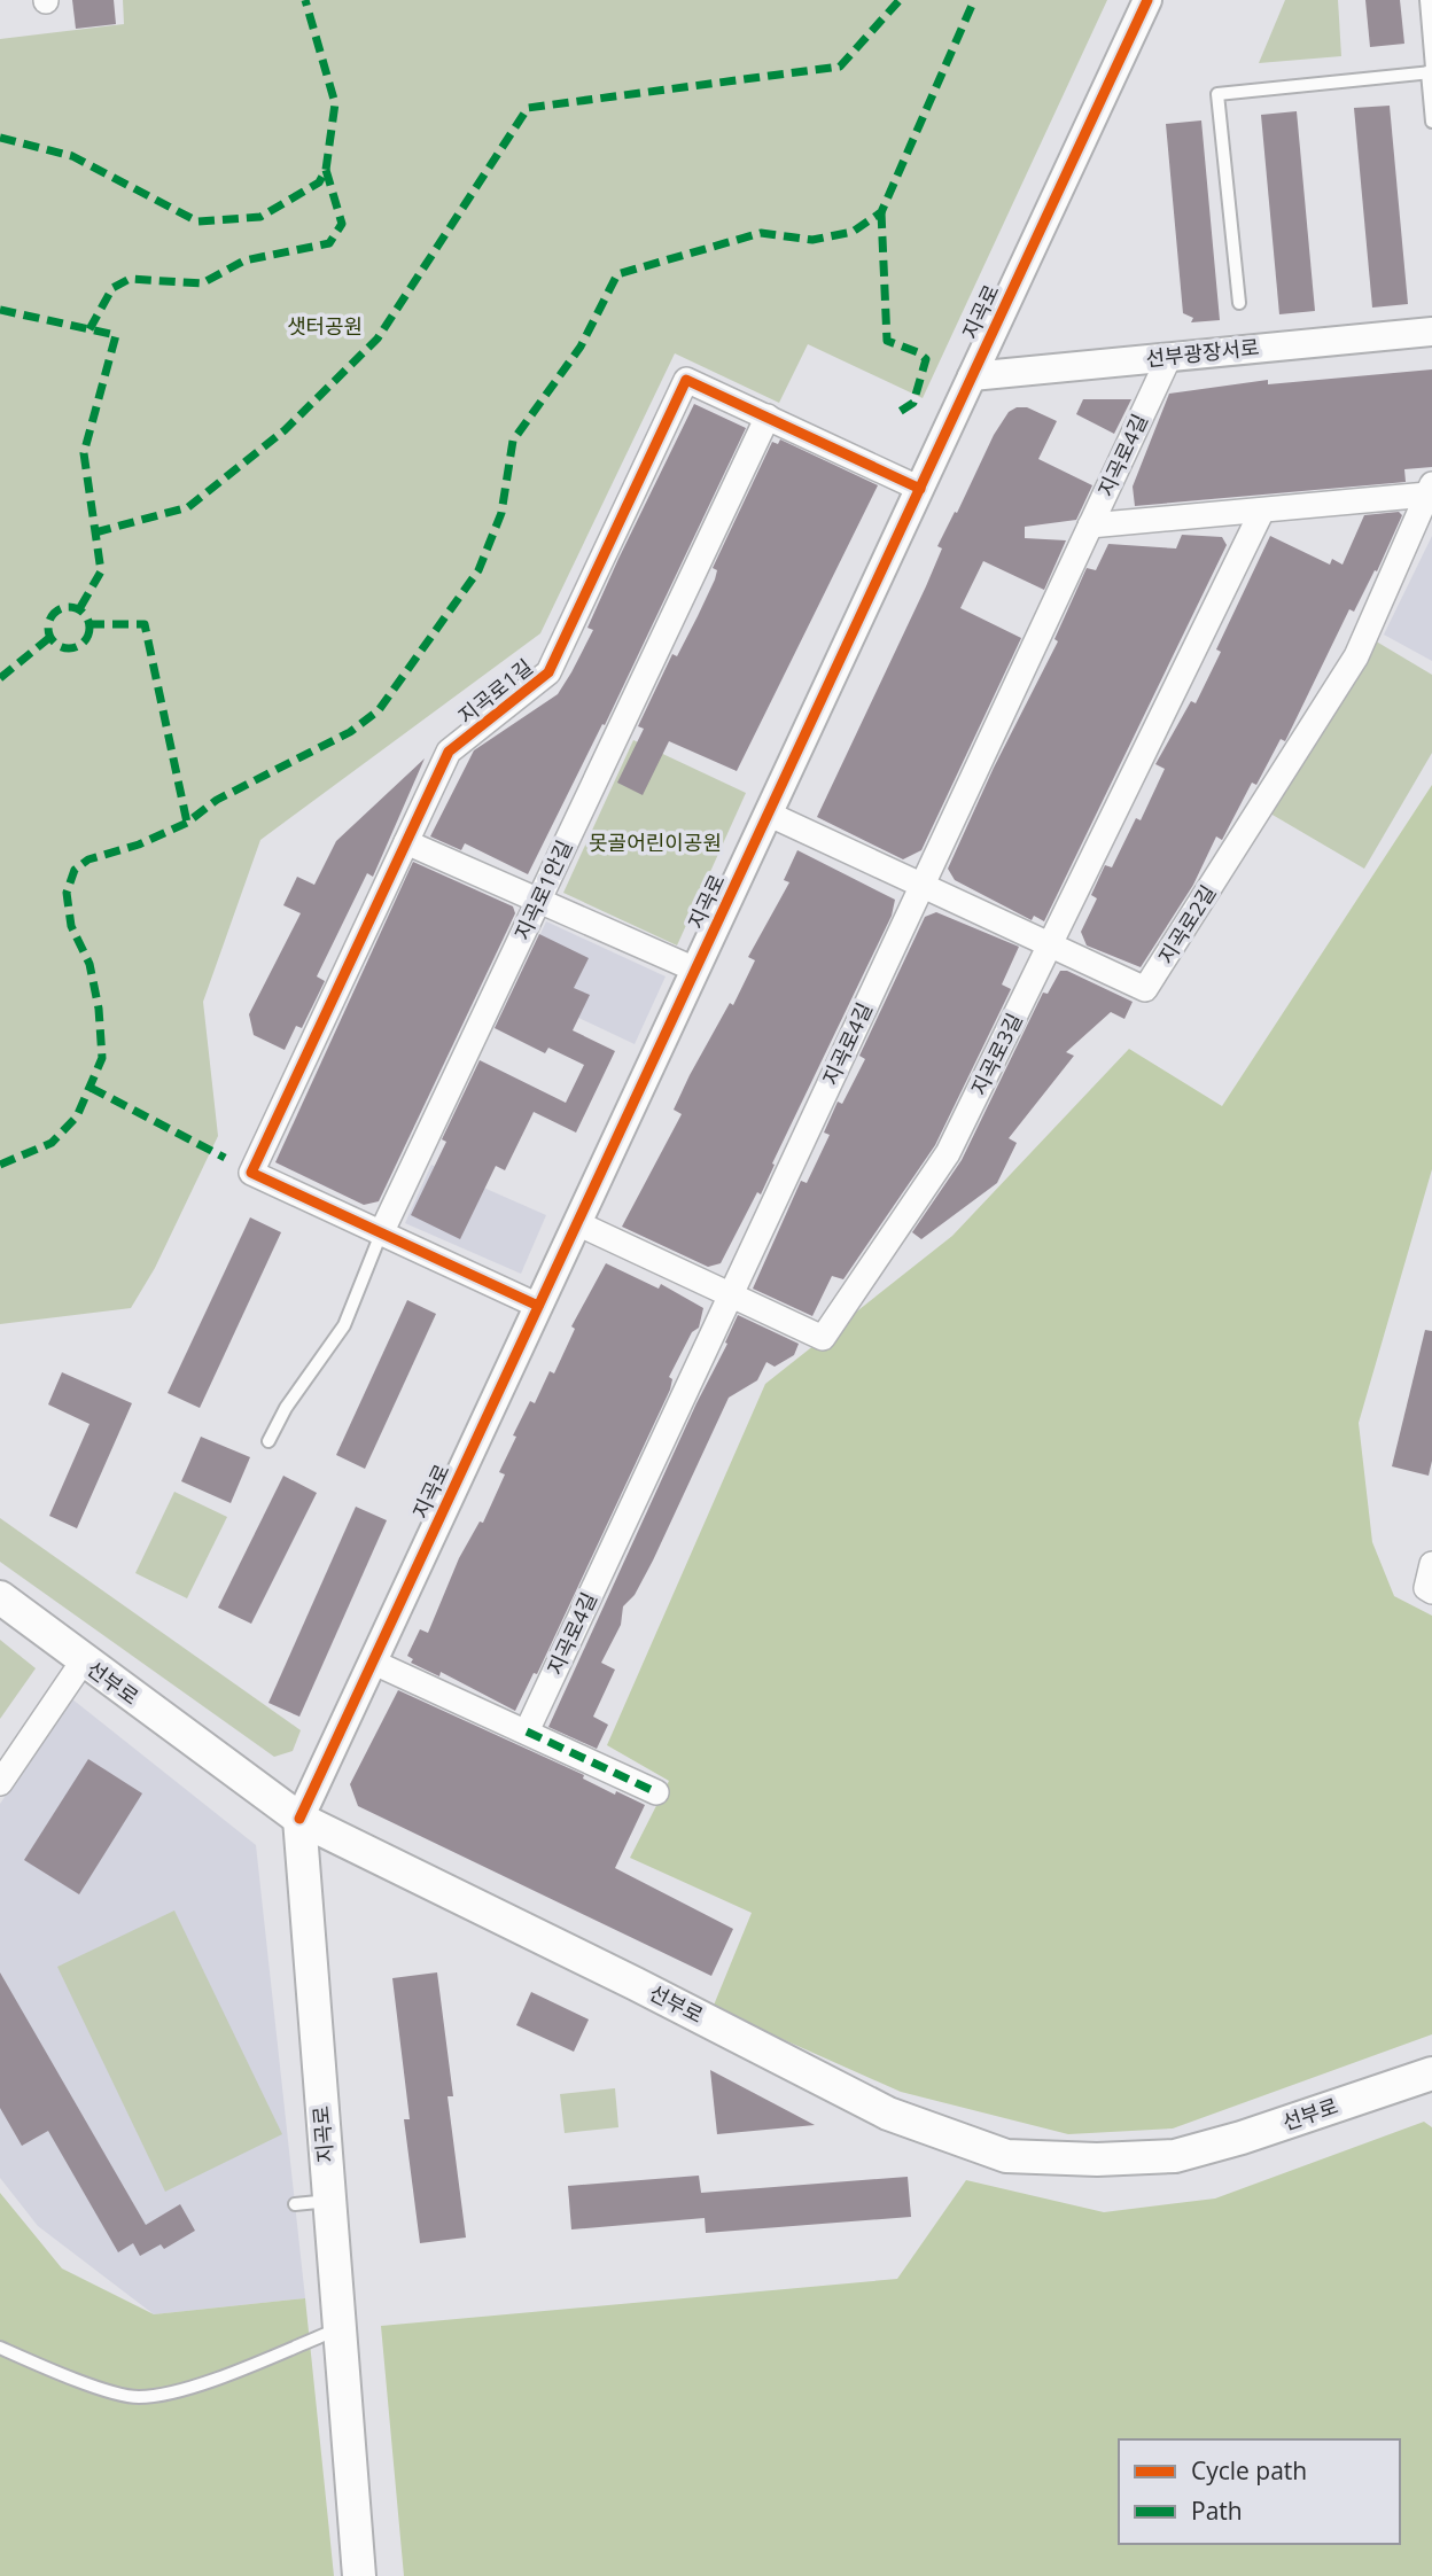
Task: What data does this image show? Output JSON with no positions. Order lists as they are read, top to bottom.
{
  "streets": {
    "main road": ["지곡로", "선부로"],
    "street": [
      "선부광장서로",
      "지곡로4길",
      "지곡로1길",
      "지곡로1안길",
      "지곡로2길",
      "지곡로3길"
    ]
  },
  "crossings": [
    ["지곡로", "선부광장서로"],
    ["지곡로", "지곡로1길"],
    ["지곡로", "지곡로2길"],
    ["지곡로", "지곡로3길"],
    ["지곡로", "선부로"],
    ["선부광장서로", "지곡로4길"],
    ["지곡로4길", "지곡로2길"],
    ["지곡로4길", "지곡로3길"],
    ["지곡로1길", "지곡로1안길"],
    ["지곡로2길", "지곡로3길"]
  ],
  "parks": ["샛터공원", "못골어린이공원"],
  "legend": ["Cycle path", "Path"]
}
